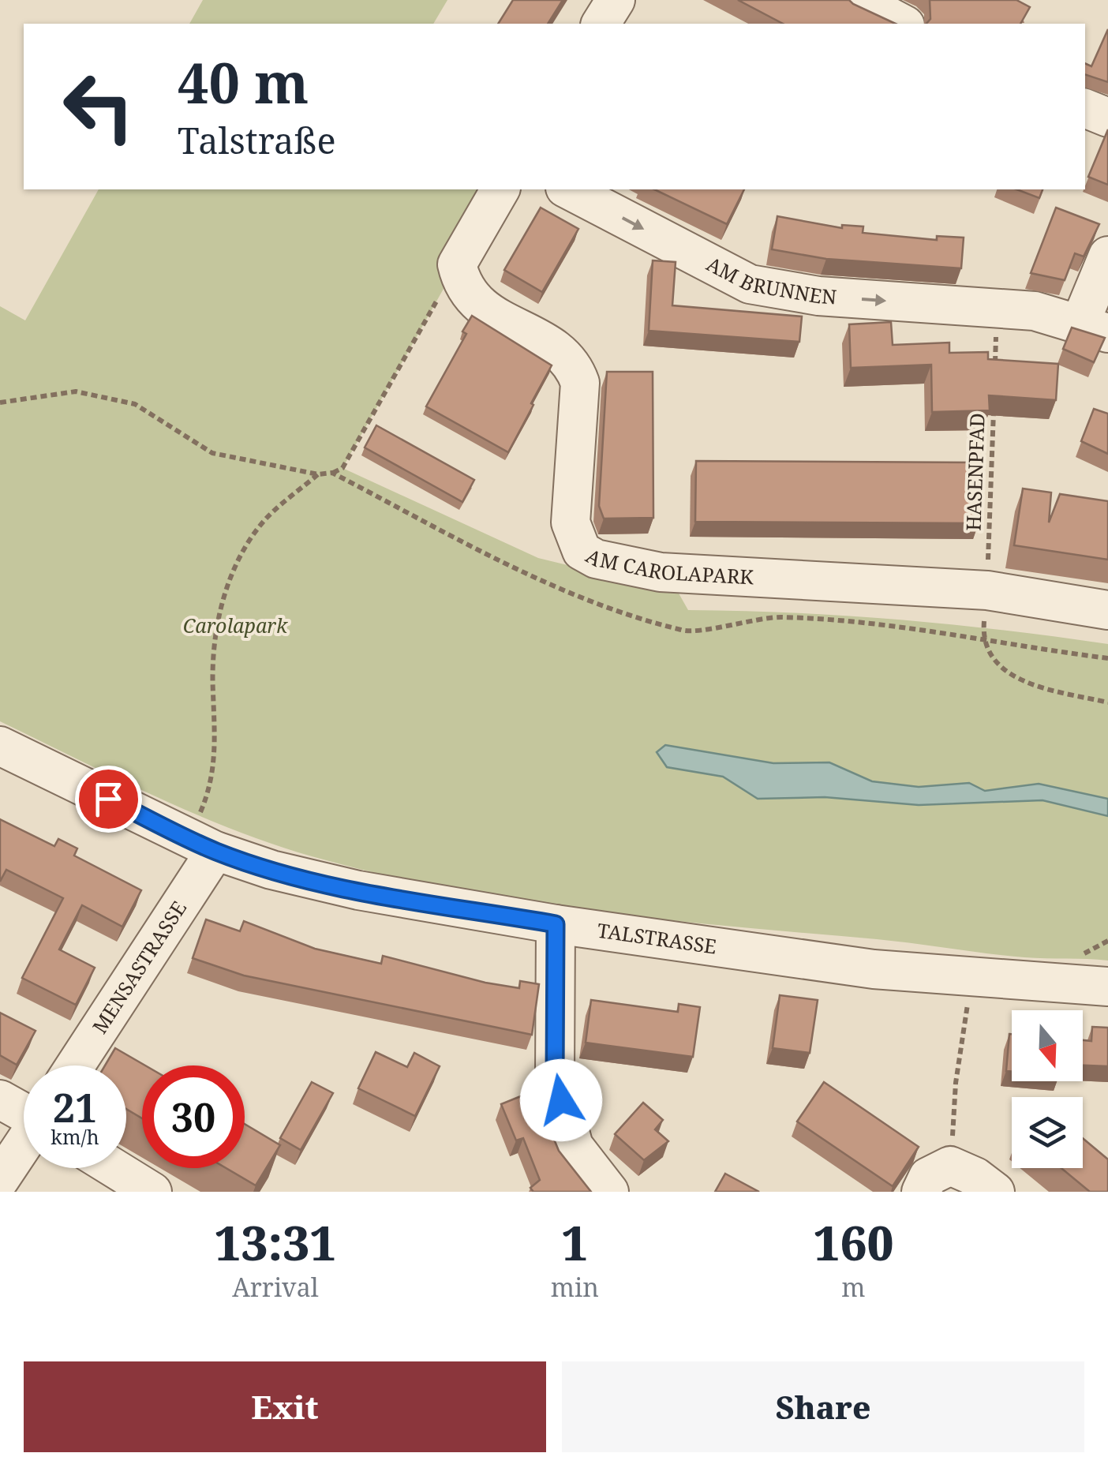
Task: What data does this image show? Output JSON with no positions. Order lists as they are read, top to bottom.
{
  "streets": {
    "street": [
      "AM BRUNNEN",
      "AM CAROLAPARK",
      "TALSTRASSE",
      "MENSASTRASSE"
    ],
    "path": ["HASENPFAD"]
  },
  "crossings": [
    ["HASENPFAD", "AM CAROLAPARK"],
    ["TALSTRASSE", "MENSASTRASSE"]
  ],
  "one_way": ["AM BRUNNEN"],
  "parks": ["Carolapark"],
  "north": "bottom",
  "page": {
    "turn": ["40 m", "Talstraße"],
    "speed": "21 km/h",
    "limit": "30",
    "eta": [
      "13:31",
      "Arrival",
      "1",
      "min",
      "160",
      "m"
    ],
    "buttons": ["Exit", "Share"]
  }
}
